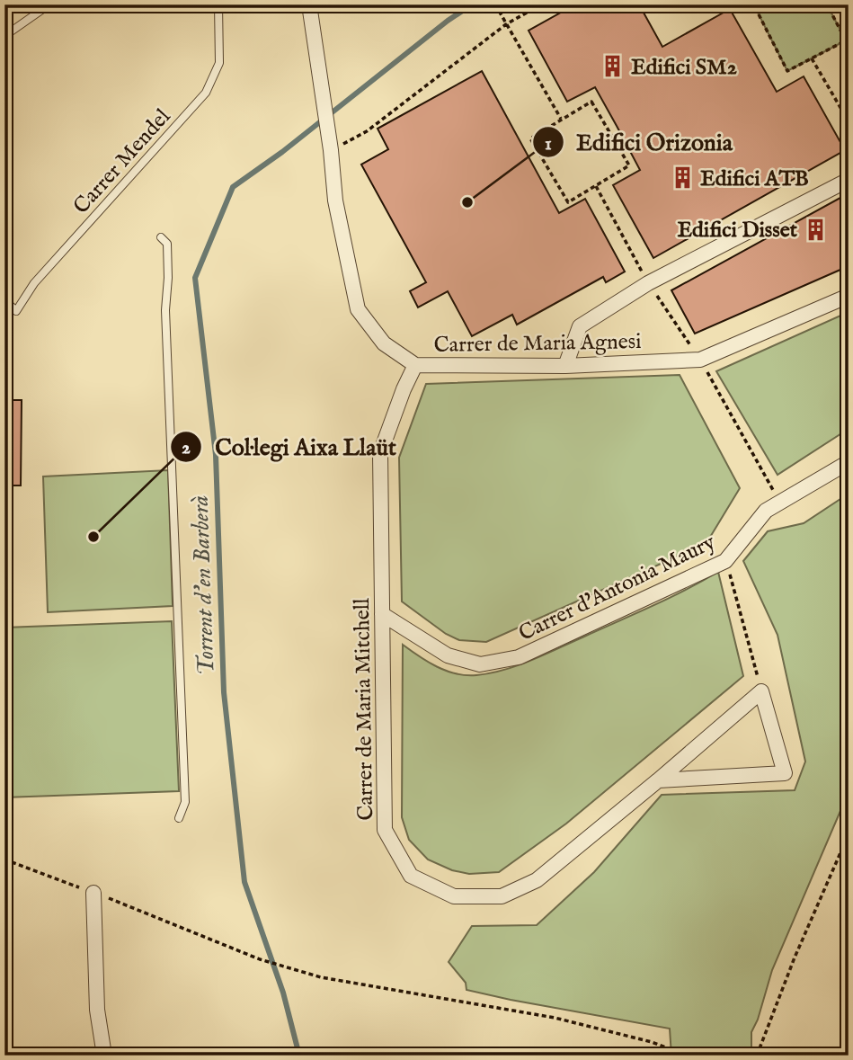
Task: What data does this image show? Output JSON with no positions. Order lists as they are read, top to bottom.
{
  "streets": {
    "street": ["Carrer de Maria Agnesi", "Carrer d'Antonia Maury", "Carrer de Maria Mitchell"],
    "lane": ["Carrer Mendel"]
  },
  "crossings": [
    ["Carrer de Maria Agnesi", "Carrer de Maria Mitchell"],
    ["Carrer d'Antonia Maury", "Carrer de Maria Mitchell"]
  ],
  "water": ["Torrent d'en Barberà"],
  "places": {
    "building": ["Edifici SM2", "Edifici ATB", "Edifici Disset"],
    "other": ["Edifici Orizonia", "Col·legi Aixa Llaüt"]
  }
}
